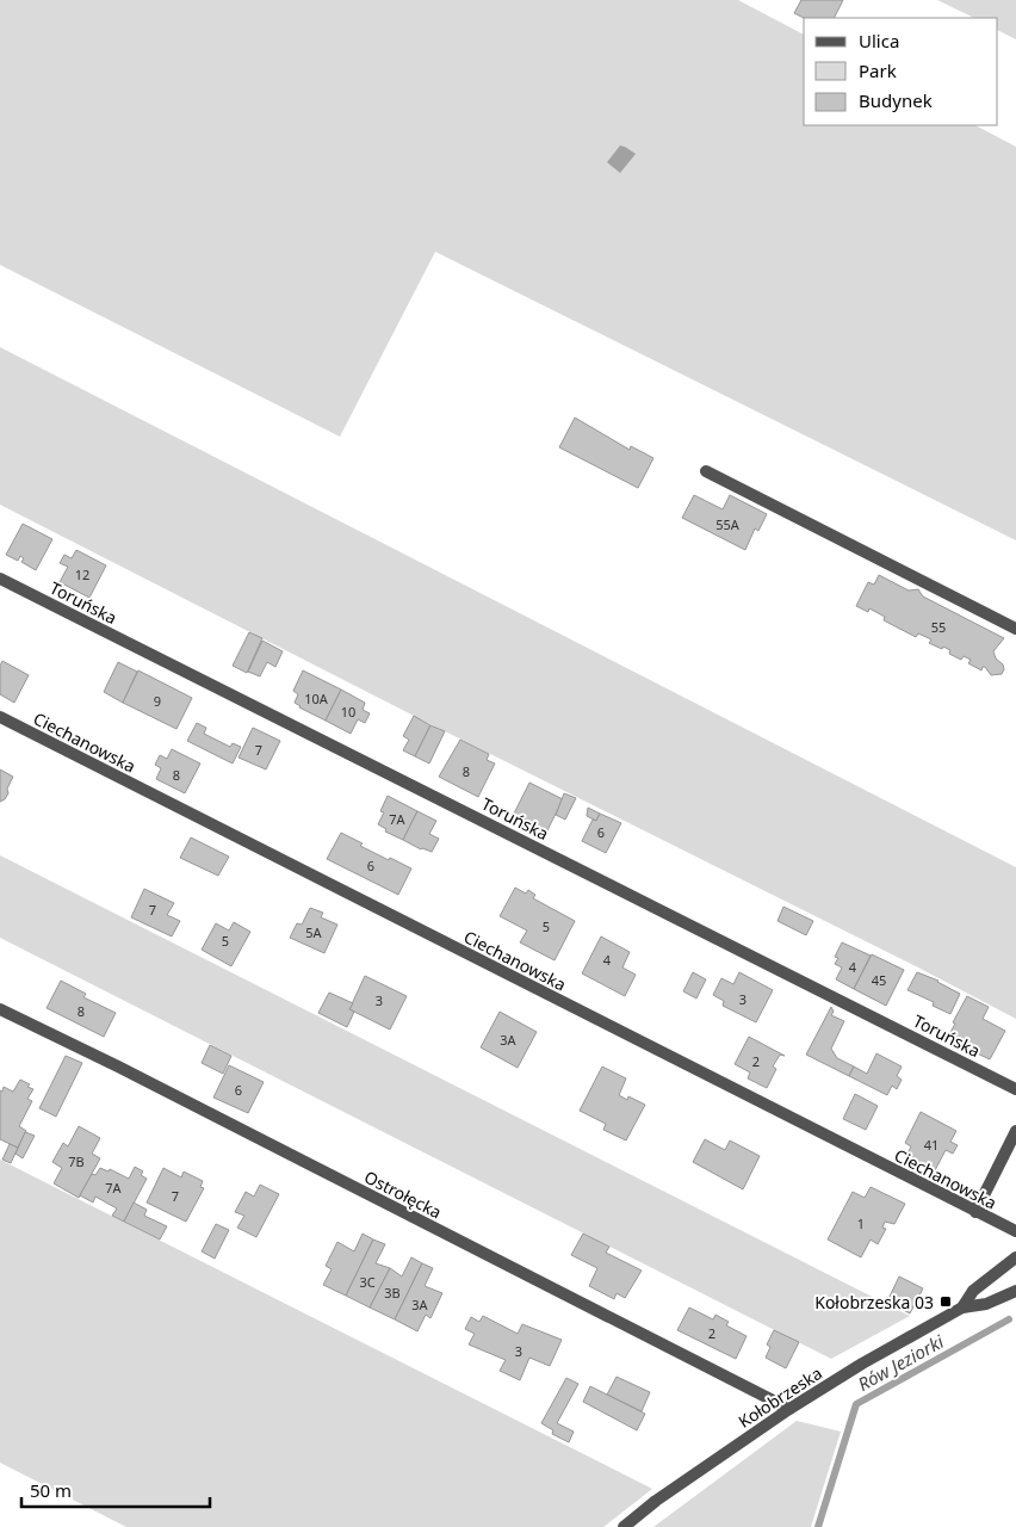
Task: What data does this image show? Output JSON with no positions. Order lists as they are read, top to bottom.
{
  "streets": {
    "street": [
      "Toruńska",
      "Ciechanowska",
      "Ostrołęcka",
      "Kołobrzeska"
    ]
  },
  "crossings": [
    ["Ostrołęcka", "Kołobrzeska"]
  ],
  "water": ["Rów Jeziorki"],
  "places": {
    "transit": ["Kołobrzeska 03"]
  },
  "house_numbers": [
    "55A",
    "12",
    "55",
    "10A",
    "9",
    "10",
    "7",
    "8",
    "8",
    "7A",
    "6",
    "6",
    "7",
    "5",
    "5A",
    "5",
    "4",
    "4",
    "45",
    "3",
    "3",
    "8",
    "3A",
    "2",
    "6",
    "41",
    "7B",
    "7A",
    "7",
    "1",
    "3C",
    "3B",
    "3A",
    "2",
    "3"
  ],
  "legend": ["Ulica", "Park", "Budynek"],
  "scale_bar": "50 m"
}
